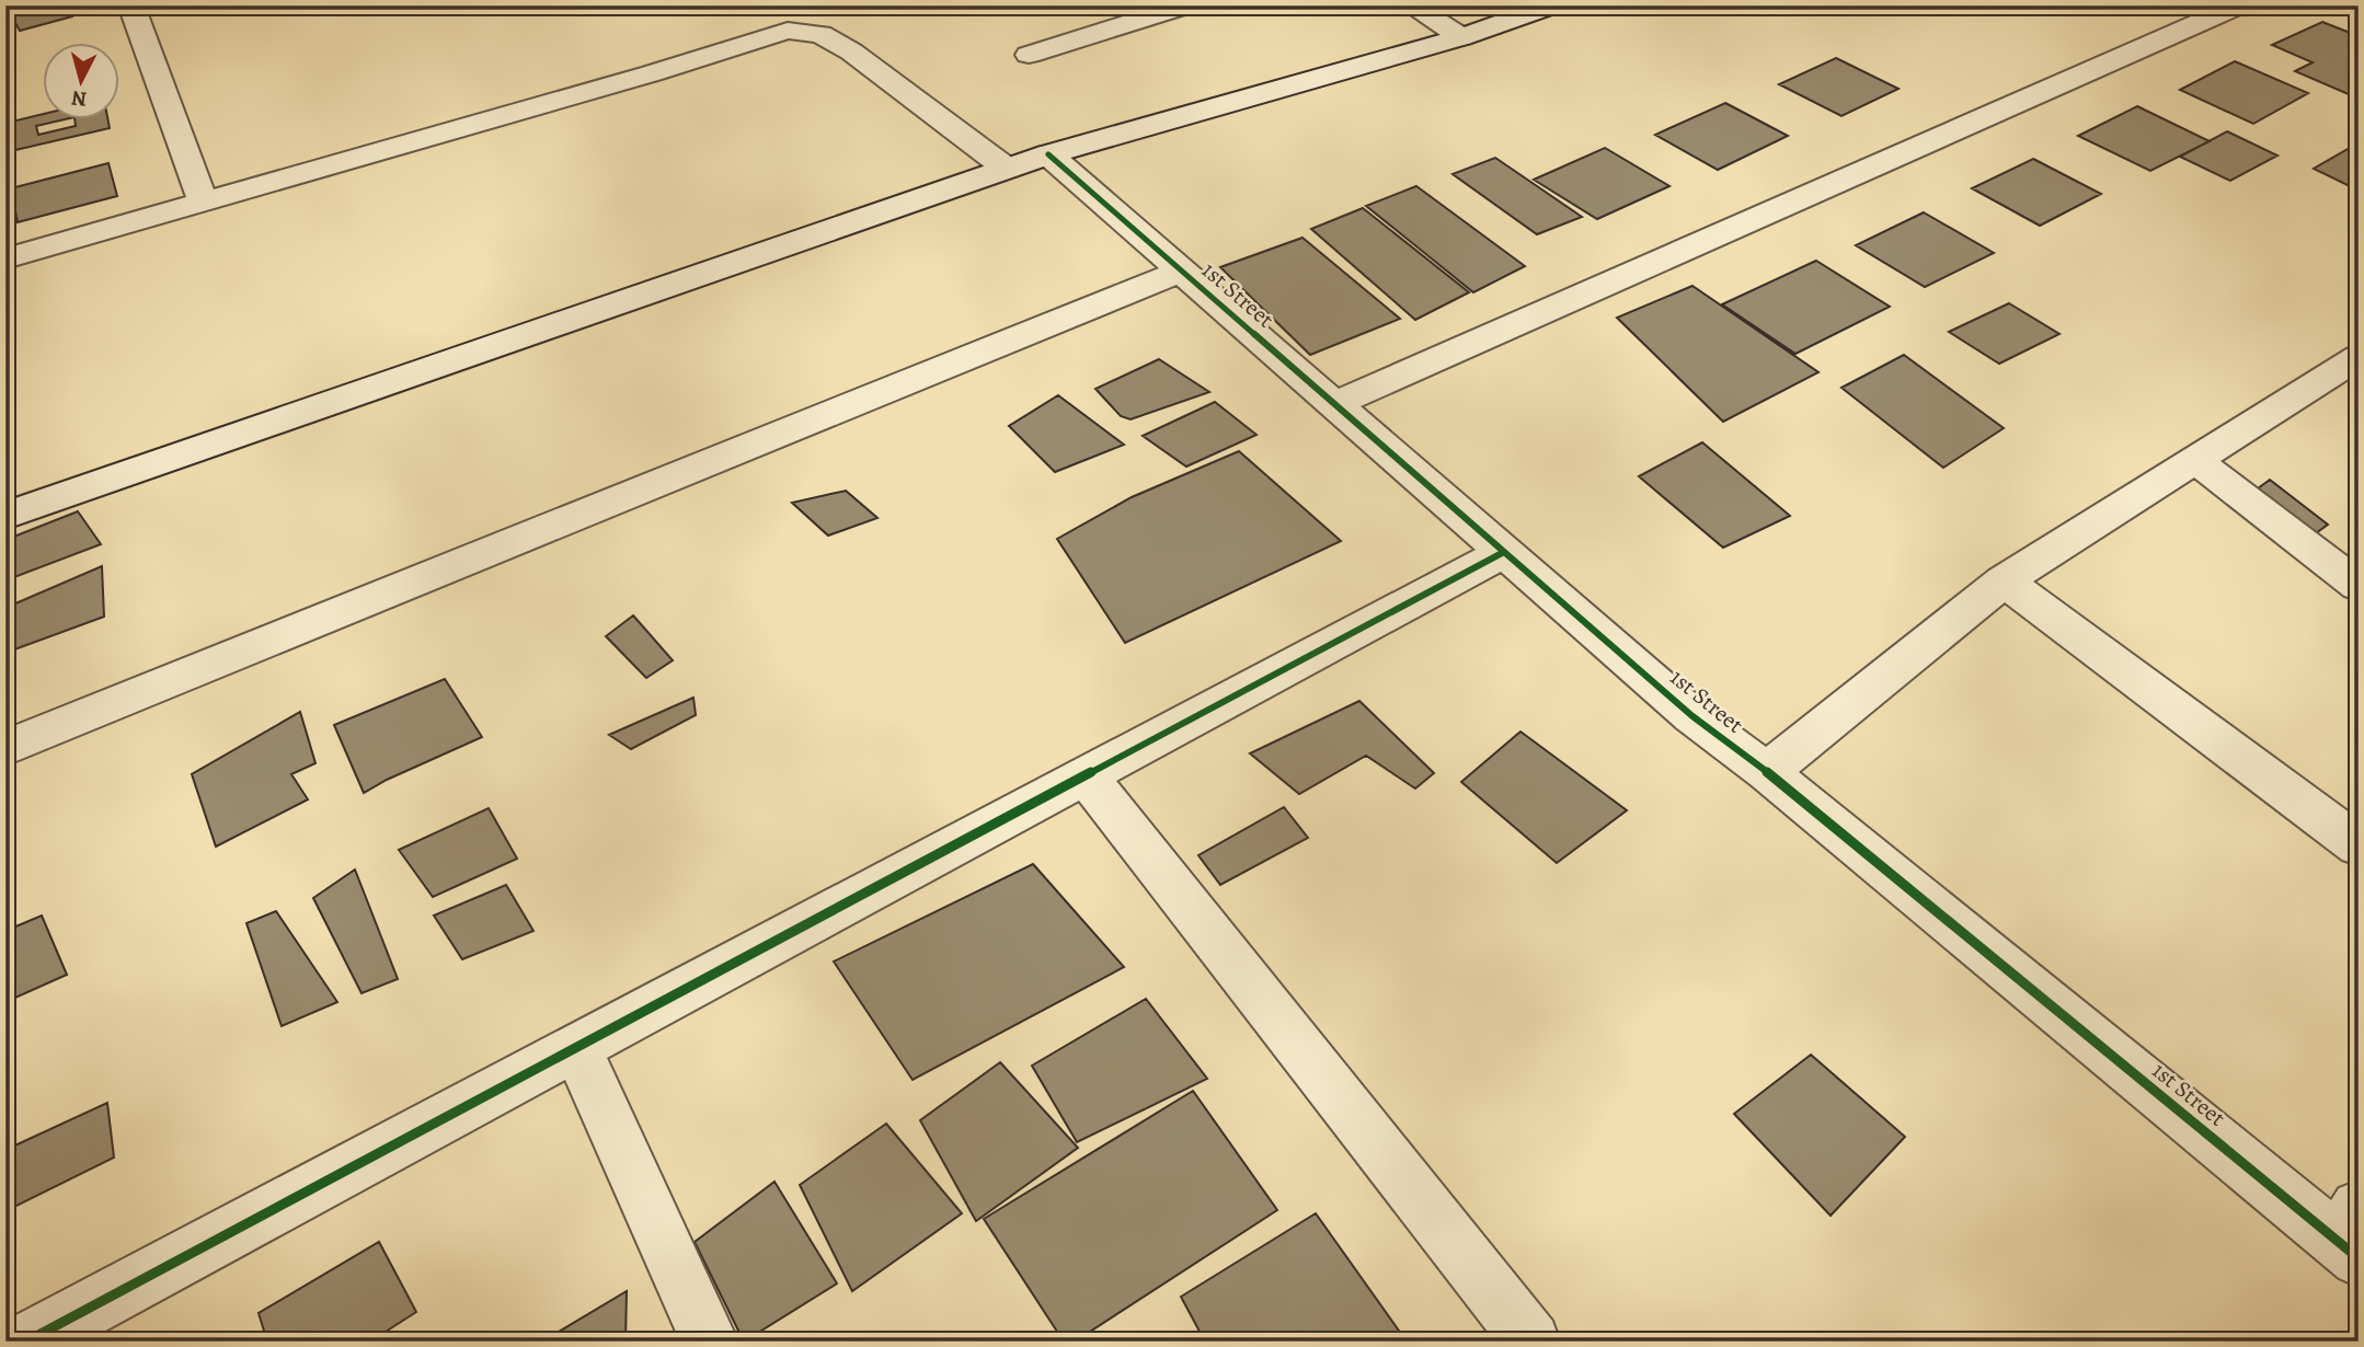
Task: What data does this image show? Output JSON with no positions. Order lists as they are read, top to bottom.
{
  "streets": {
    "street": ["1st Street"]
  },
  "north": "bottom"
}
